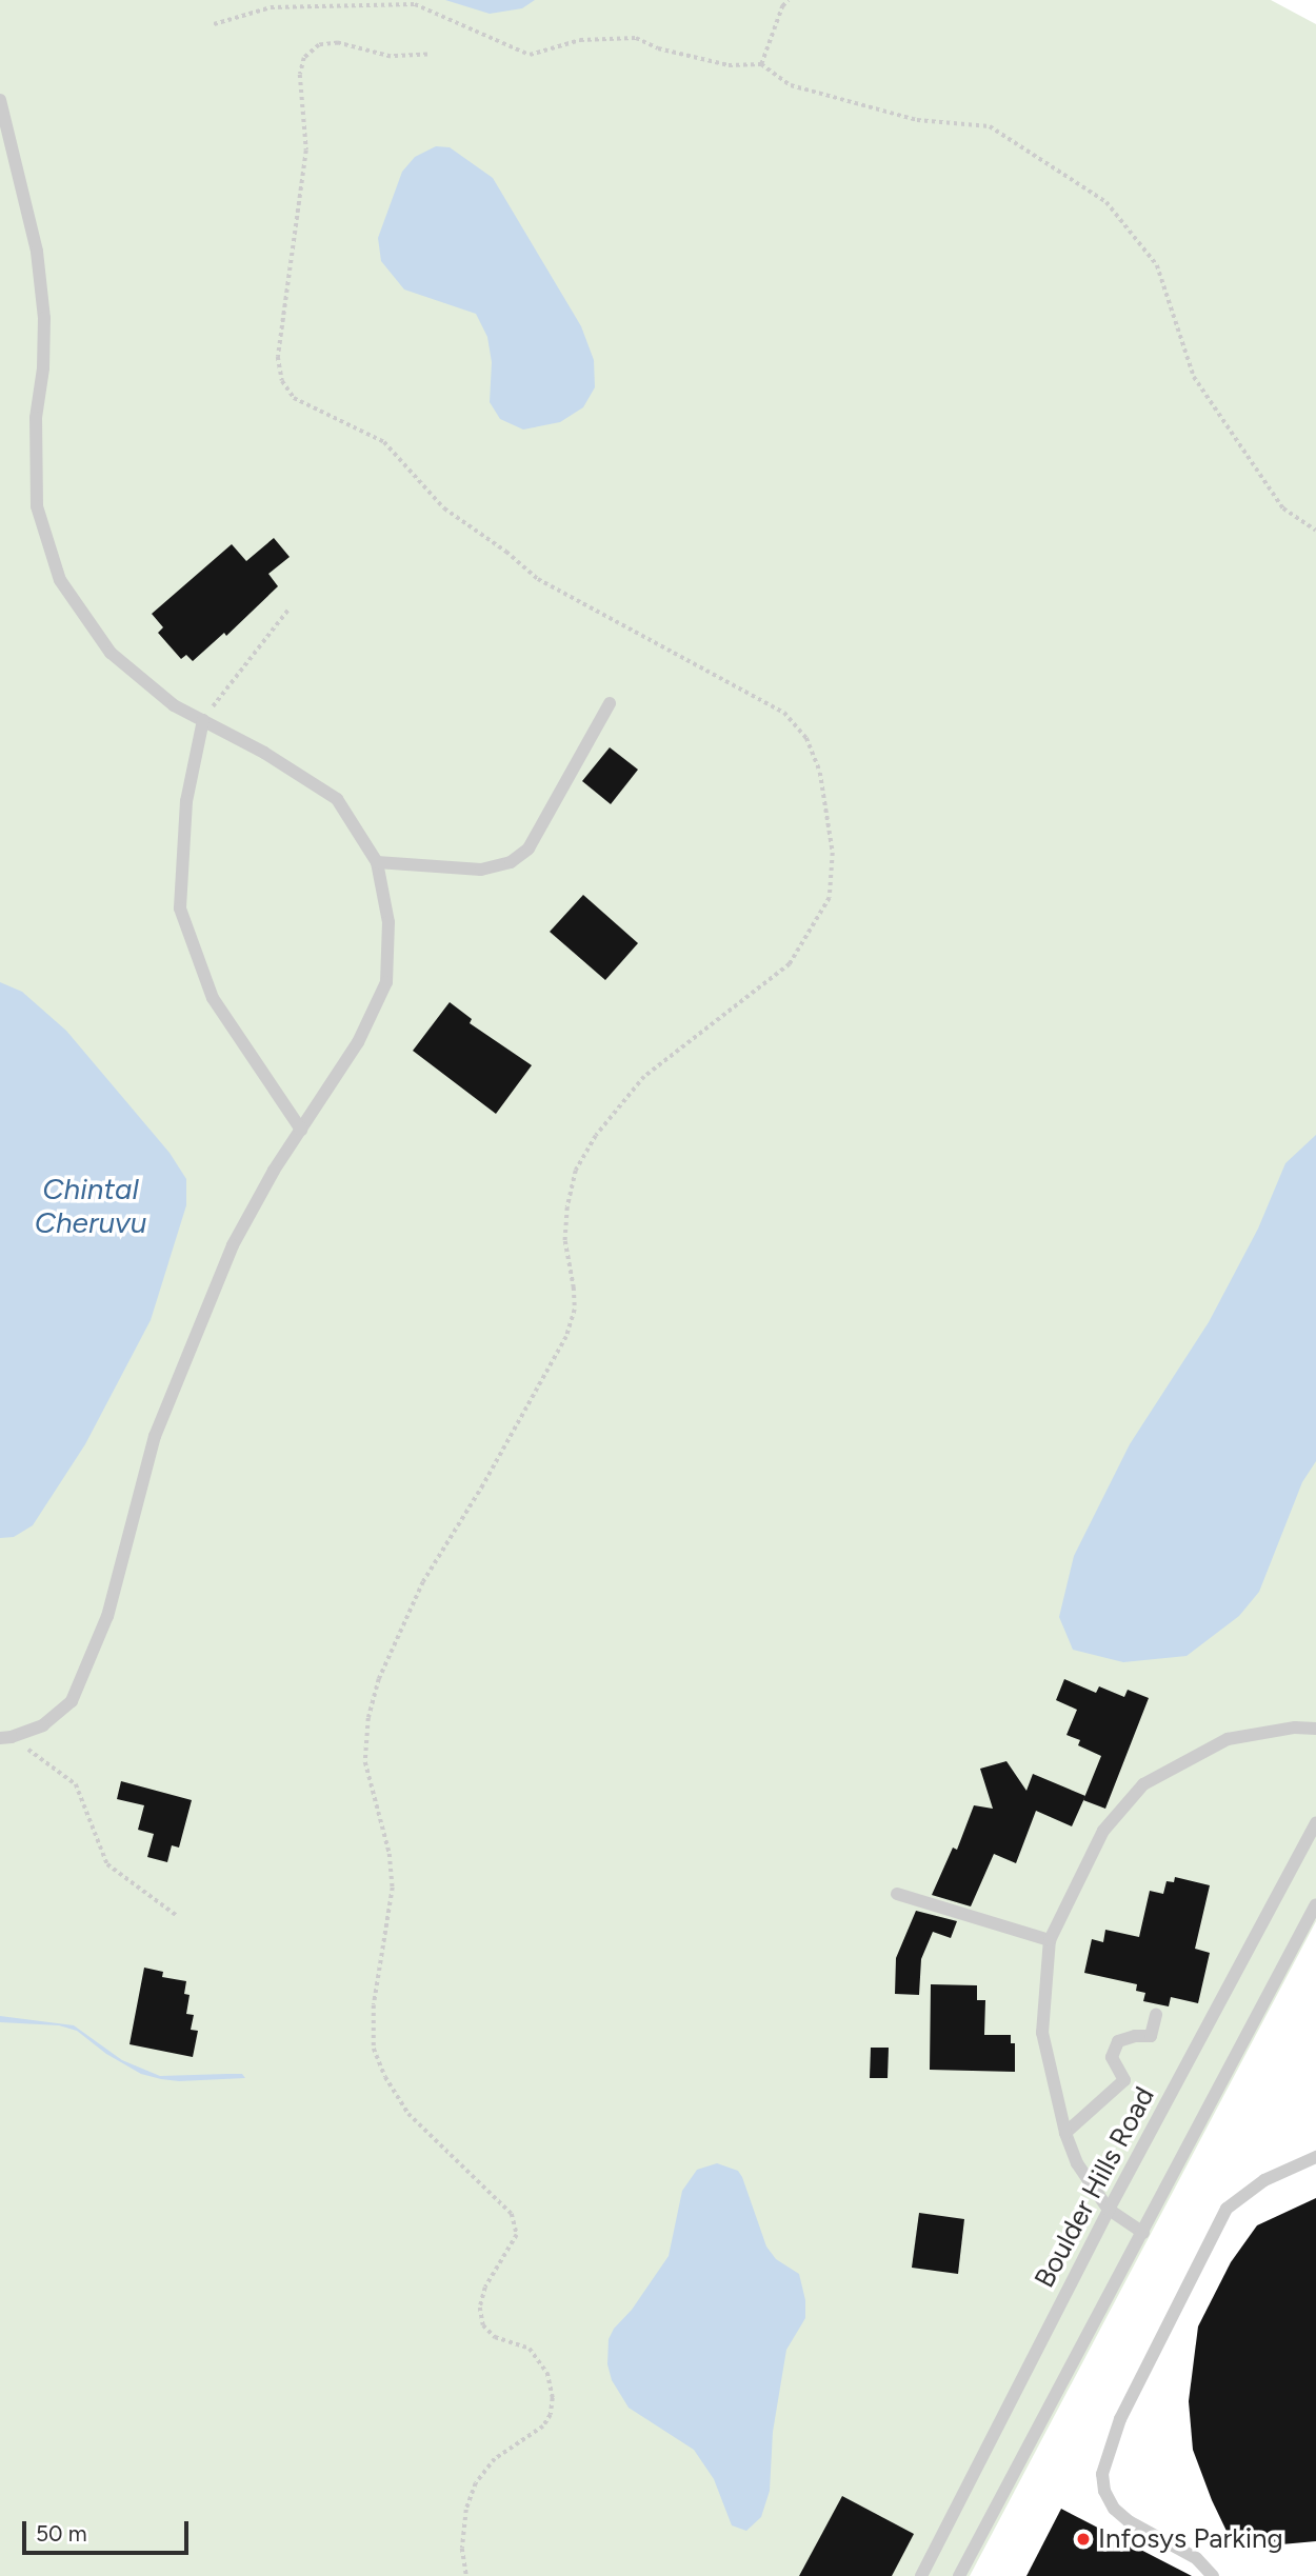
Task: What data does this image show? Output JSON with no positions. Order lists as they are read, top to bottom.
{
  "streets": {
    "lane": ["Boulder Hills Road"]
  },
  "water": ["Chintal Cheruvu"],
  "places": ["Infosys Parking"],
  "scale_bar": "50 m"
}
